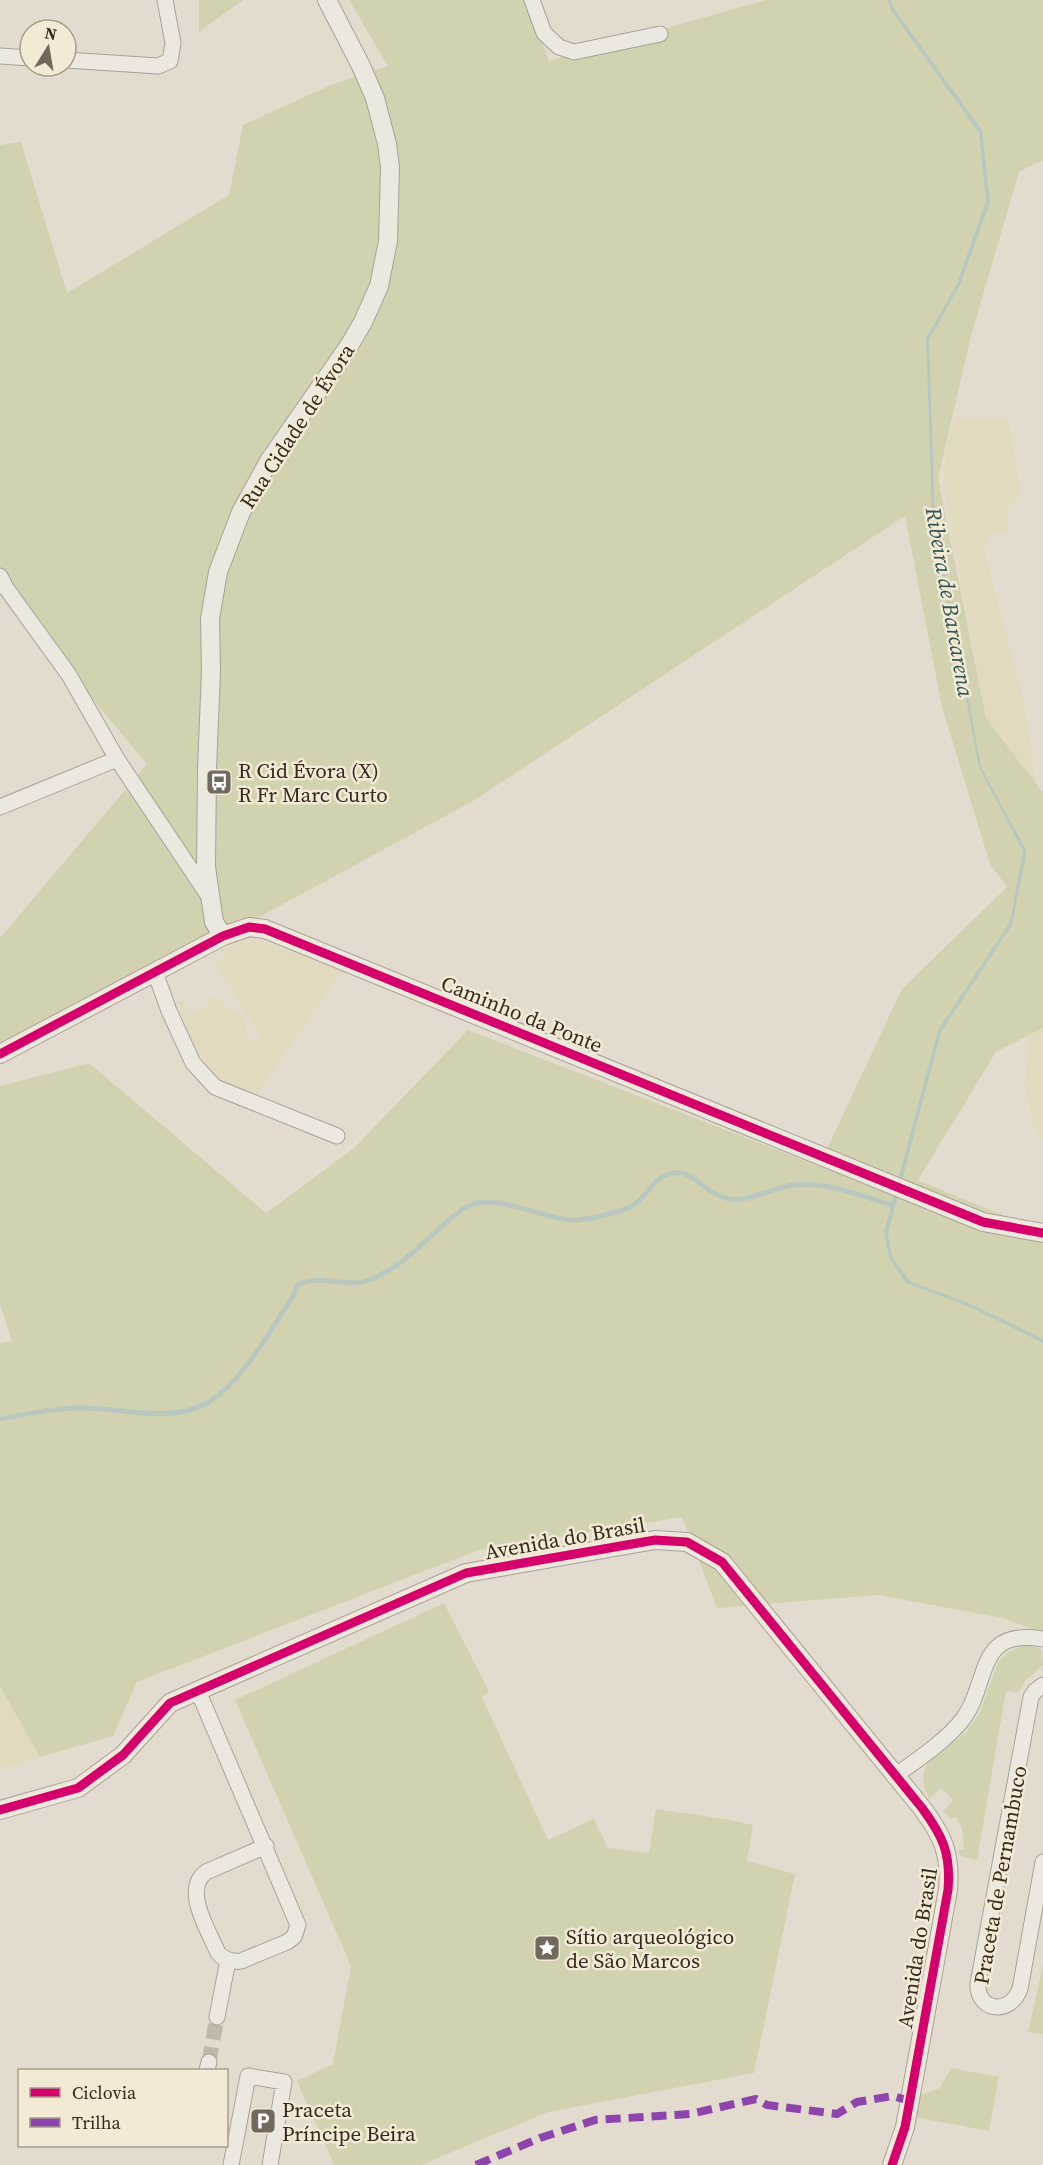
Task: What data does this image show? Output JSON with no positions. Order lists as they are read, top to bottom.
{
  "streets": {
    "street": [
      "Rua Cidade de Évora",
      "Caminho da Ponte",
      "Avenida do Brasil",
      "Praceta de Pernambuco"
    ]
  },
  "crossings": [
    ["Rua Cidade de Évora", "Caminho da Ponte"]
  ],
  "water": ["Ribeira de Barcarena"],
  "places": {
    "bus stop": ["R Cid Évora (X) R Fr Marc Curto"],
    "place": ["Sítio arqueológico de São Marcos"],
    "parking": ["Praceta Príncipe Beira"]
  },
  "legend": ["Ciclovia", "Trilha"],
  "north": "top"
}
